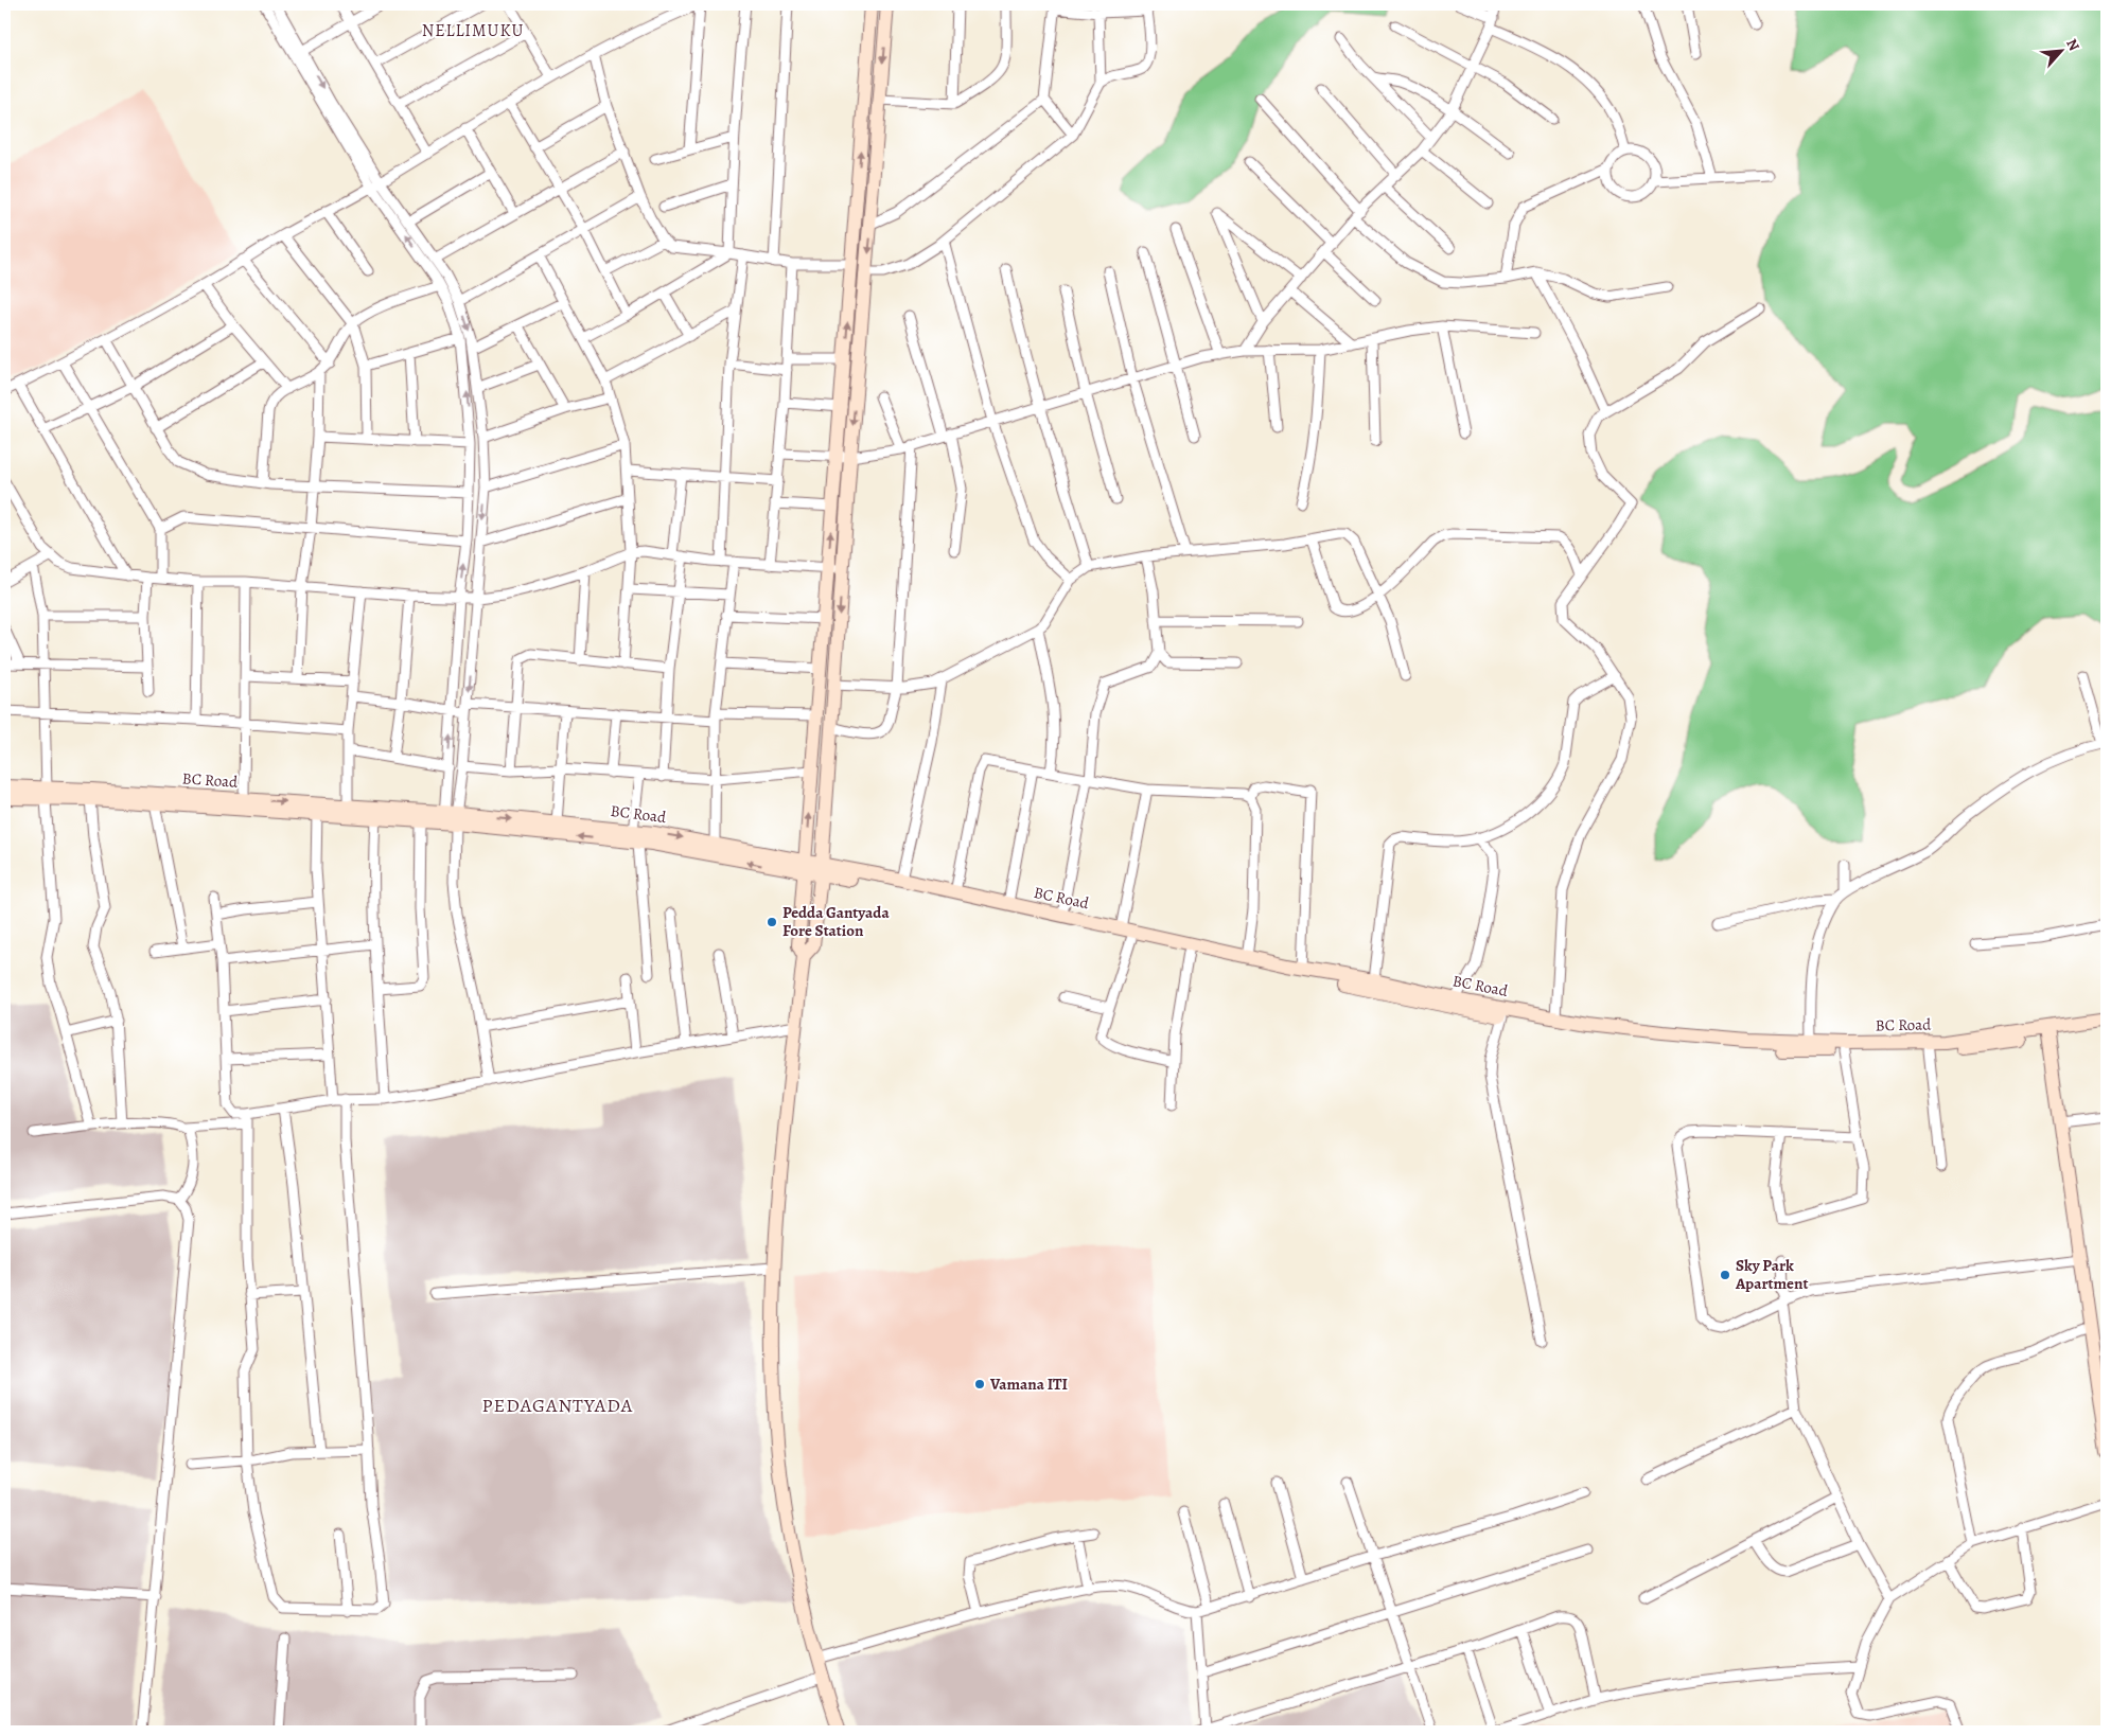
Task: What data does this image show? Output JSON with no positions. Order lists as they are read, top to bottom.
{
  "streets": {
    "street": ["BC Road"]
  },
  "districts": ["NELLIMUKU", "PEDAGANTYADA"],
  "places": ["Pedda Gantyada Fore Station", "Sky Park Apartment", "Vamana ITI"],
  "north": "top right"
}
